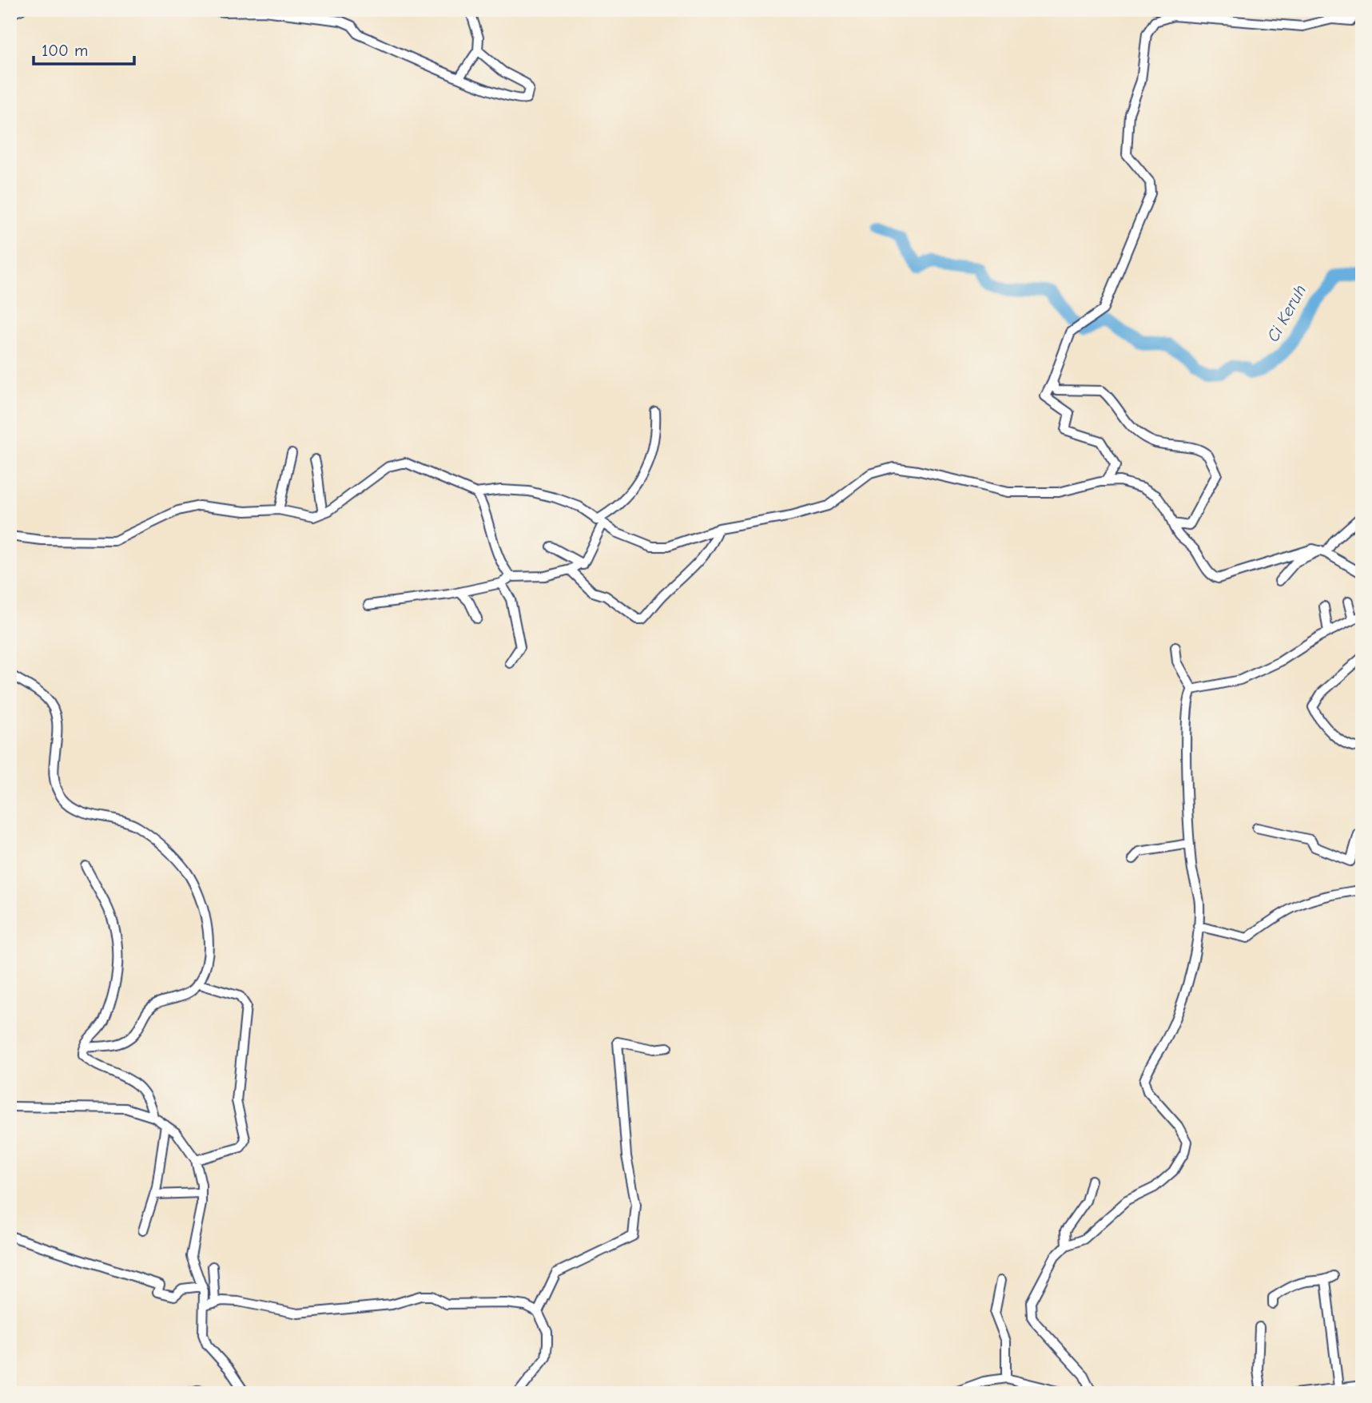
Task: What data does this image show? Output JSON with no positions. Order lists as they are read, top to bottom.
{
  "water": ["Ci Keruh"],
  "scale_bar": "100 m"
}
